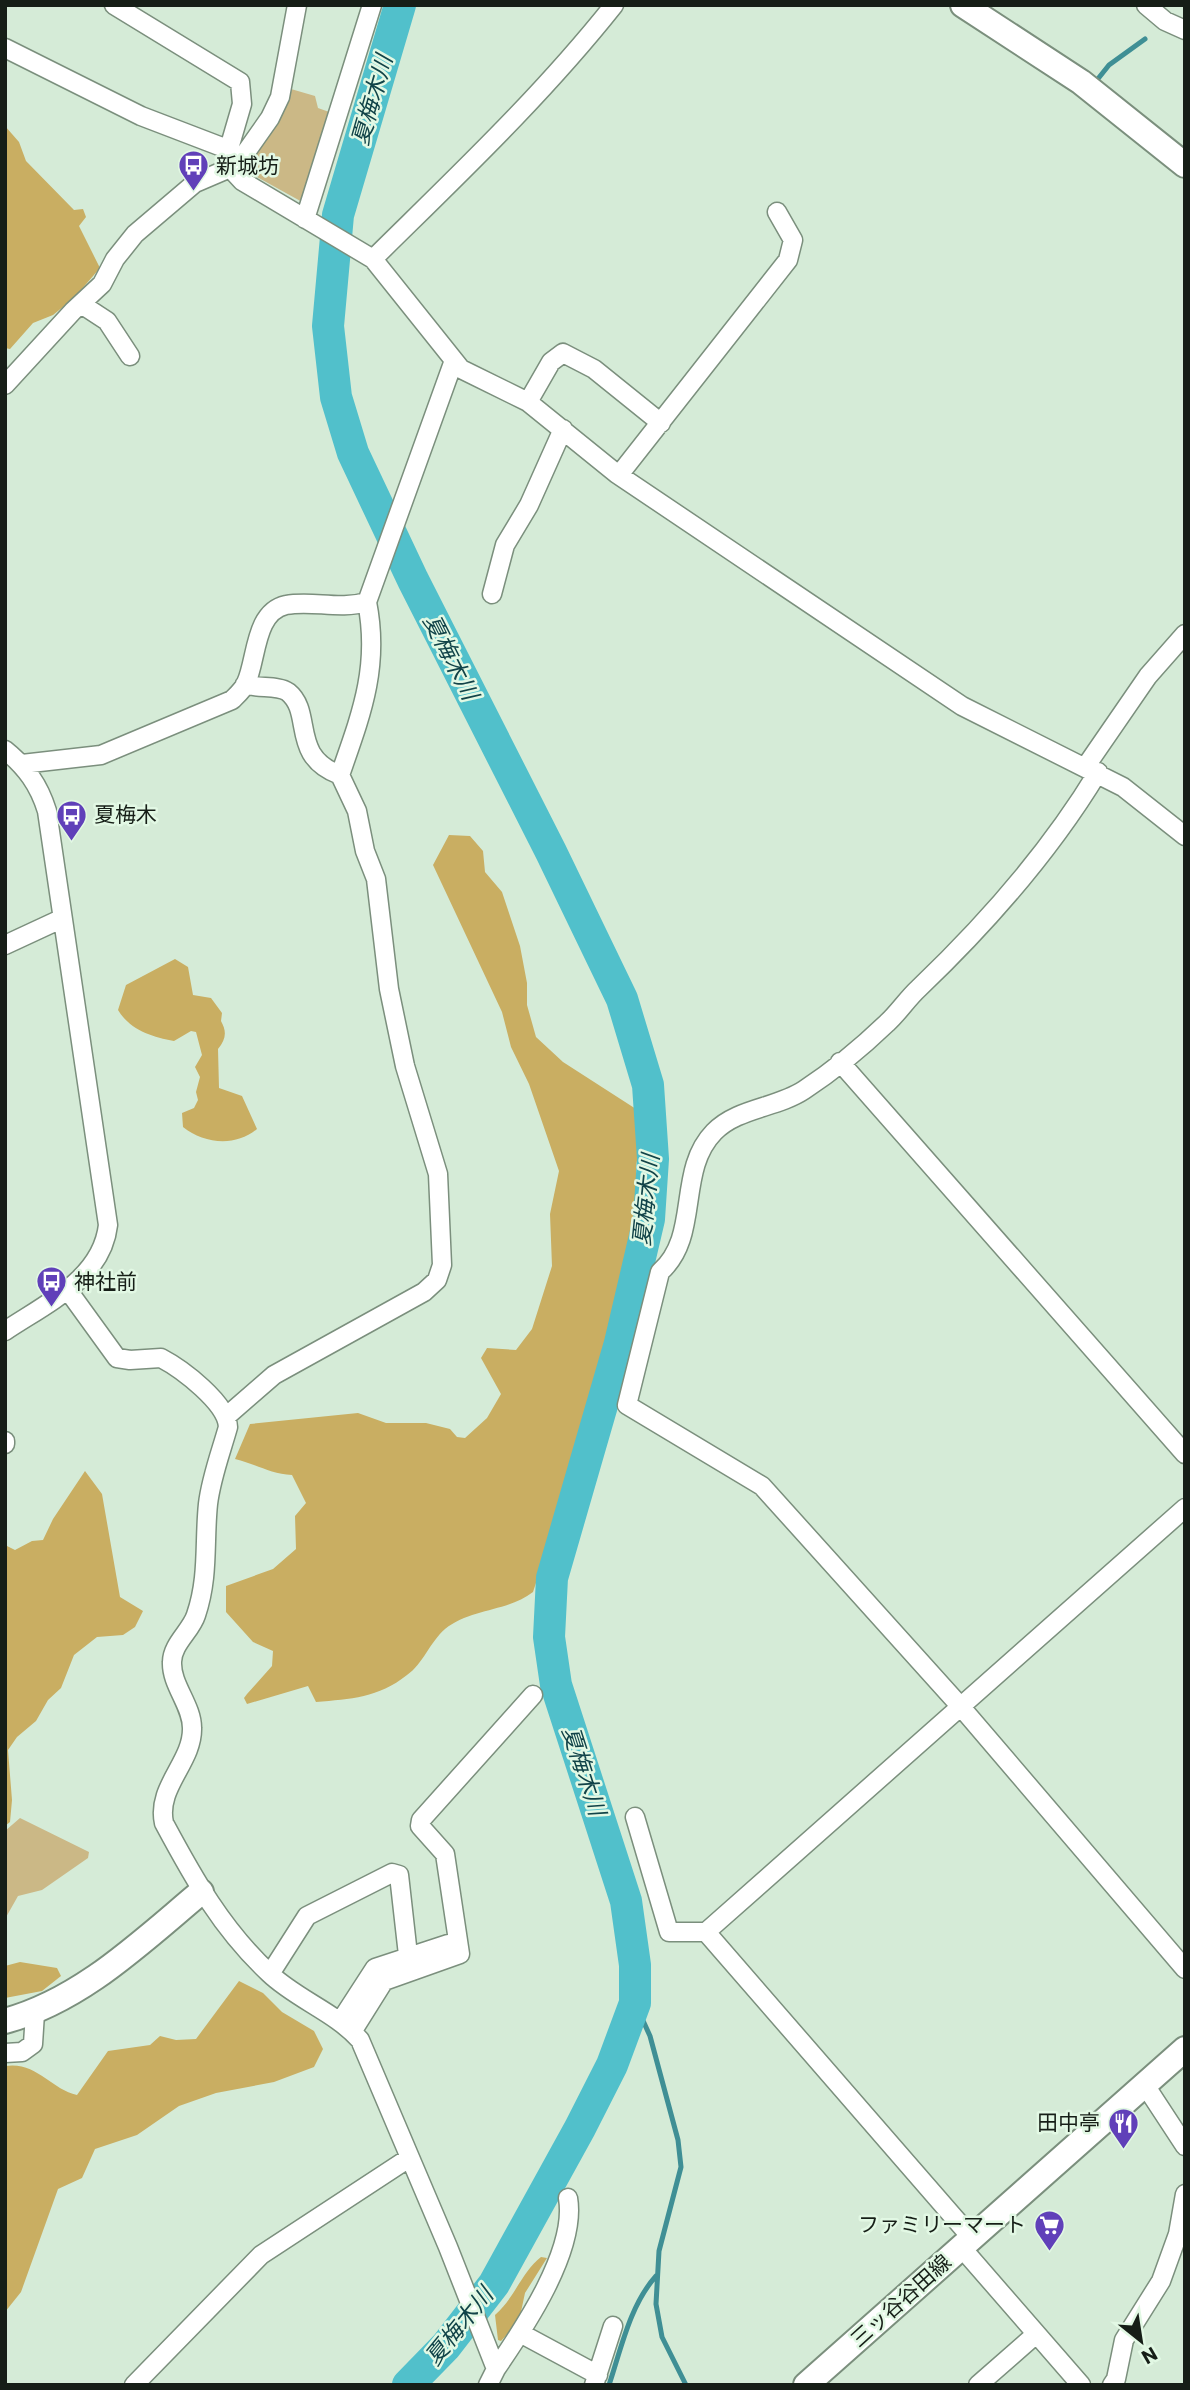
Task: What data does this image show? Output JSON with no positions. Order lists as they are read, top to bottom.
{
  "streets": {
    "street": ["三ッ谷谷田線"]
  },
  "water": ["夏梅木川"],
  "places": {
    "bus stop": ["新城坊", "夏梅木", "神社前"],
    "restaurant": ["田中亭"],
    "supermarket": ["ファミリーマート"]
  },
  "north": "bottom right"
}
